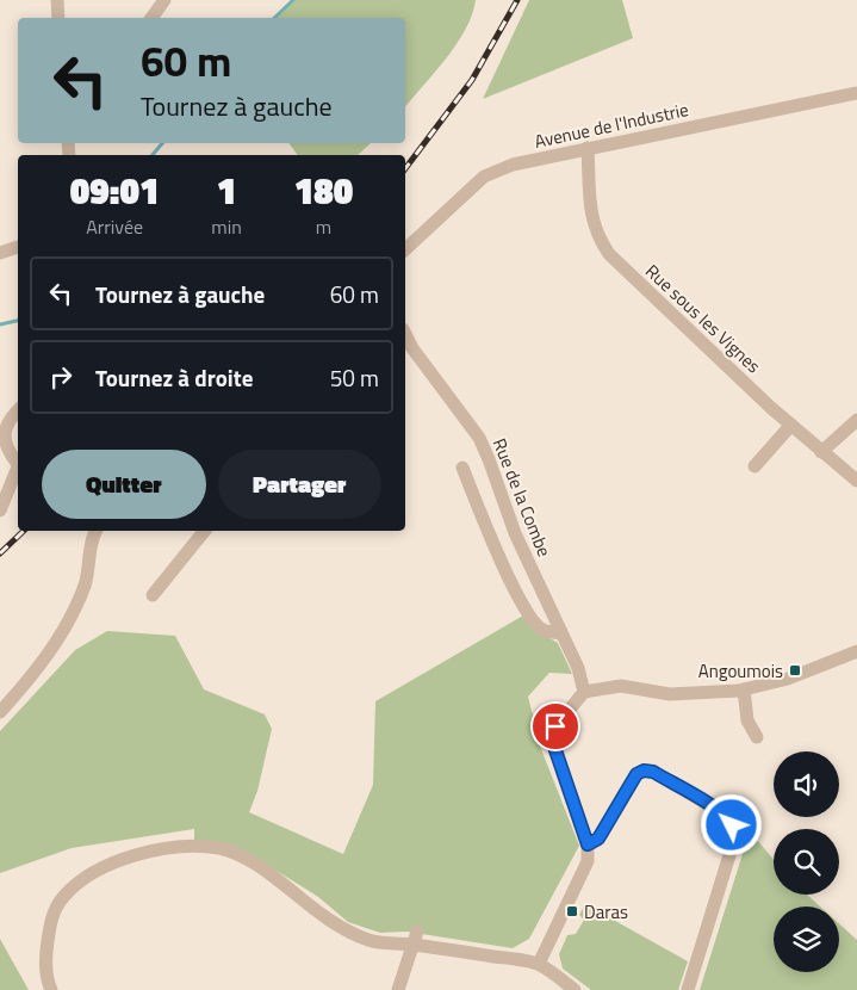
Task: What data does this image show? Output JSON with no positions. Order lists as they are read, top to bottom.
{
  "streets": {
    "street": ["Avenue de l'Industrie", "Rue sous les Vignes", "Rue de la Combe"]
  },
  "crossings": [
    ["Avenue de l'Industrie", "Rue sous les Vignes"]
  ],
  "places": {
    "transit": ["Angoumois", "Daras"]
  },
  "page": {
    "turn": ["60 m", "Tournez à gauche"],
    "eta": [
      "09:01",
      "Arrivée",
      "1",
      "min",
      "180",
      "m"
    ],
    "list": [
      {
        "name": "Tournez à gauche",
        "value": "60 m"
      },
      {
        "name": "Tournez à droite",
        "value": "50 m"
      }
    ],
    "buttons": ["Quitter", "Partager"]
  }
}
